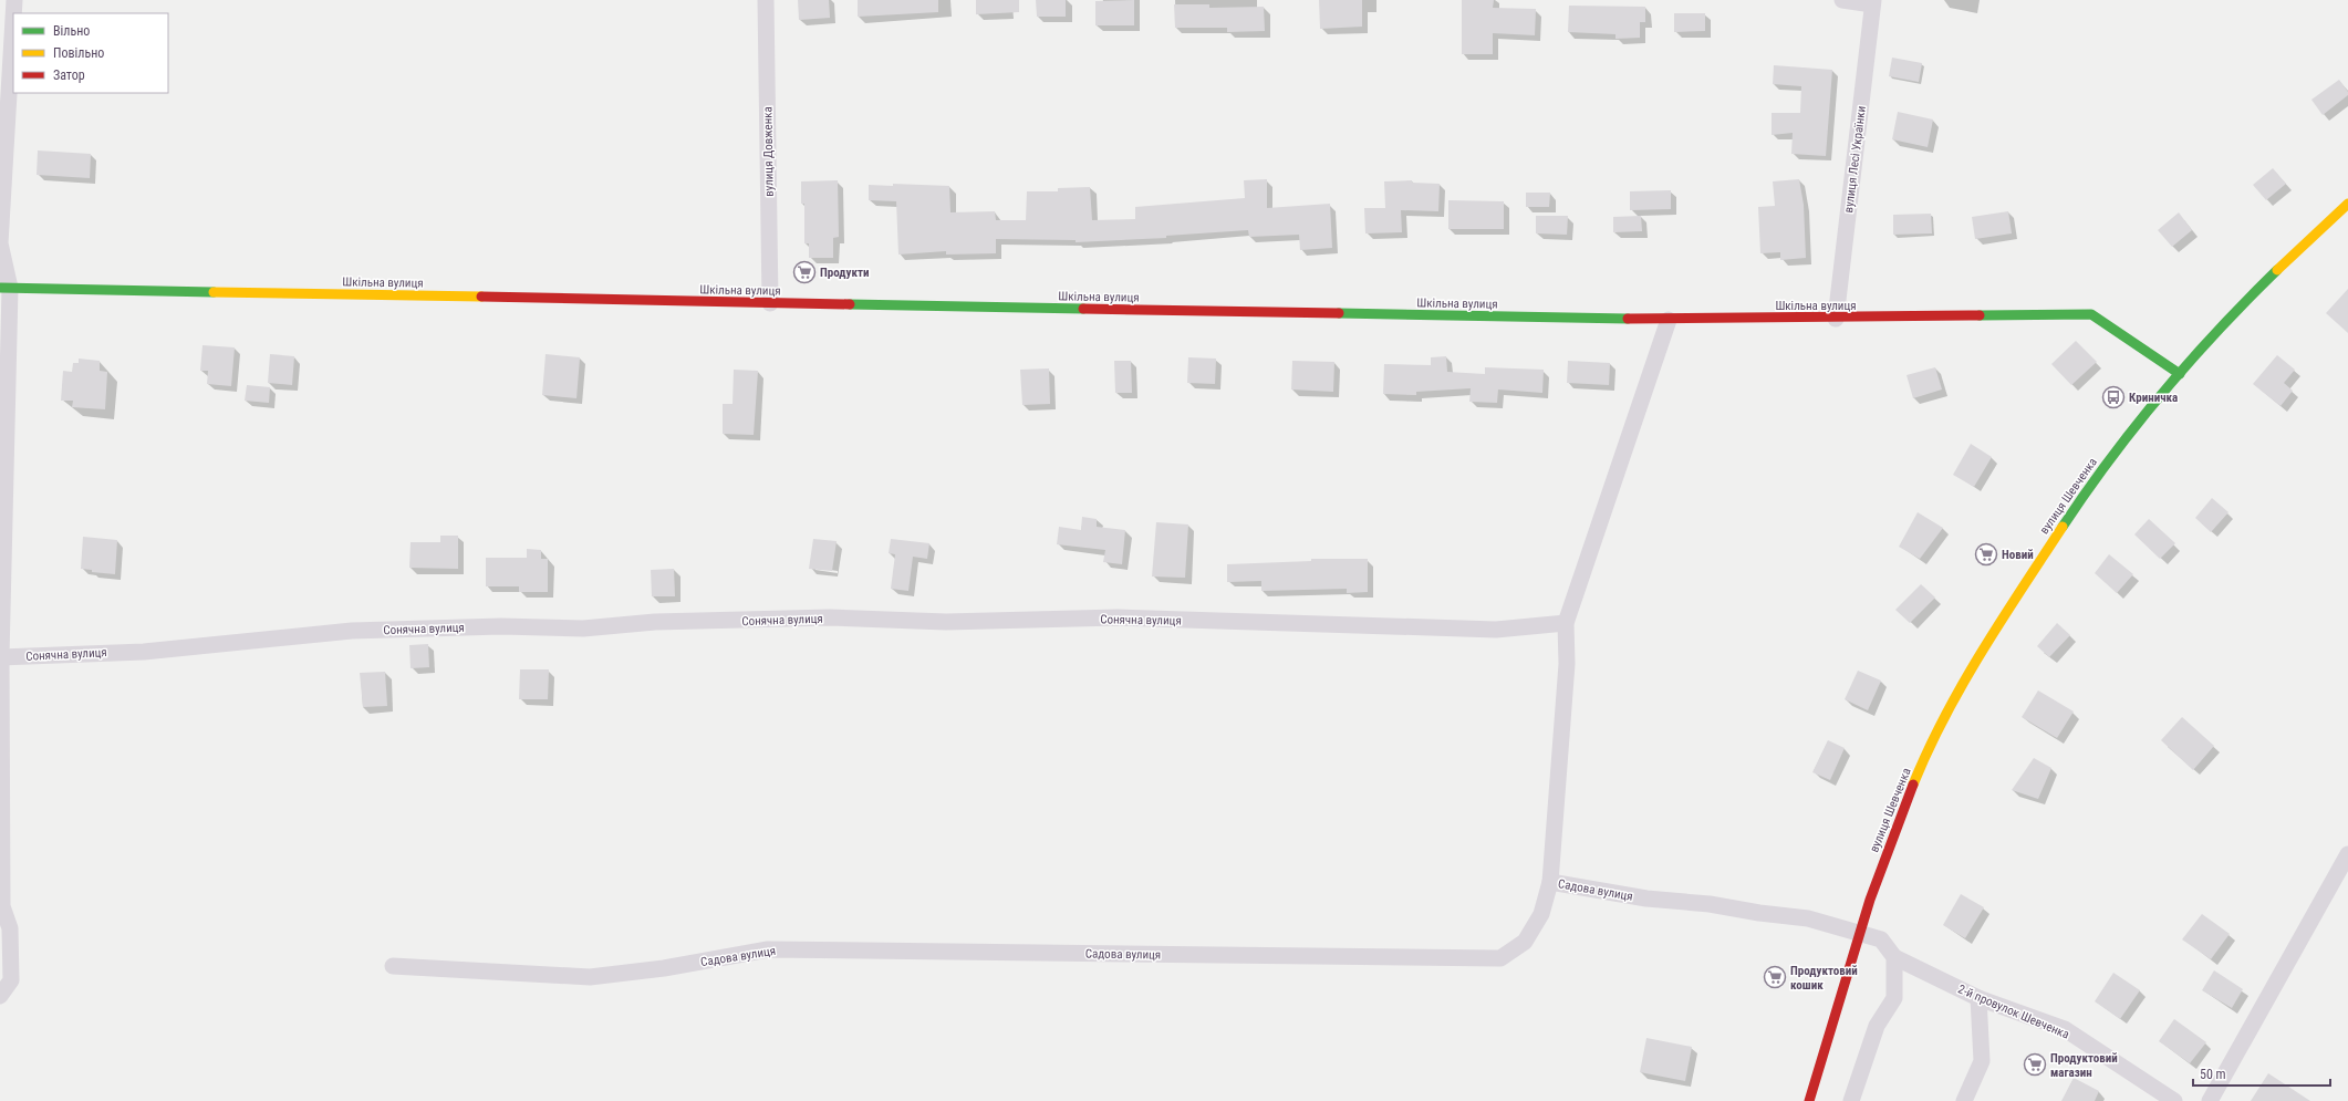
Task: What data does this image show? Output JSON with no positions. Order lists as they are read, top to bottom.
{
  "streets": {
    "street": [
      "вулиця Довженка",
      "вулиця Лесі Українки",
      "Шкільна вулиця",
      "вулиця Шевченка",
      "Сонячна вулиця",
      "Садова вулиця",
      "2-й провулок Шевченка"
    ]
  },
  "crossings": [
    ["вулиця Довженка", "Шкільна вулиця"],
    ["вулиця Лесі Українки", "Шкільна вулиця"],
    ["Шкільна вулиця", "вулиця Шевченка"],
    ["вулиця Шевченка", "Садова вулиця"],
    ["Садова вулиця", "2-й провулок Шевченка"]
  ],
  "places": {
    "supermarket": [
      "Продукти",
      "Новий",
      "Продуктовий кошик",
      "Продуктовий магазин"
    ],
    "bus stop": ["Криничка"]
  },
  "legend": ["Вільно", "Повільно", "Затор"],
  "scale_bar": "50 m"
}
